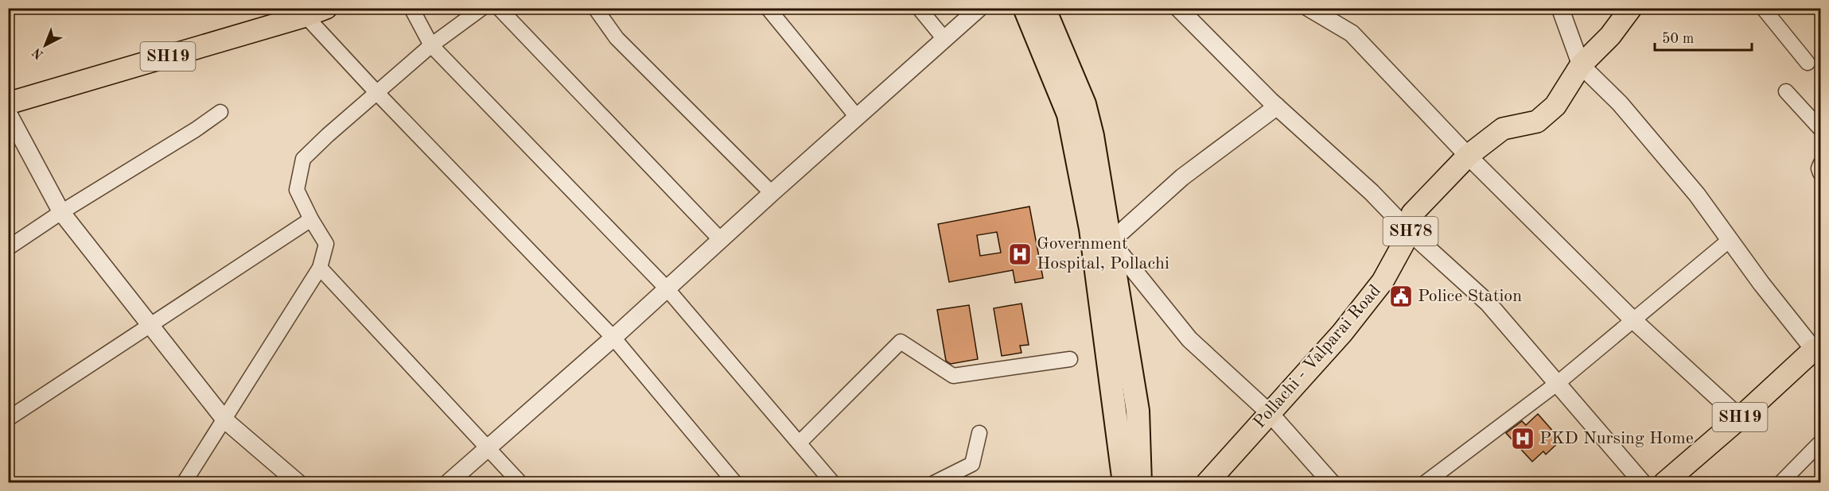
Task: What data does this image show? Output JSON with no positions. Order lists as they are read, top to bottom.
{
  "streets": {
    "main road": ["SH19", "SH78", "Pollachi - Valparai Road"]
  },
  "places": {
    "hospital": ["Government Hospital, Pollachi", "PKD Nursing Home"],
    "public building": ["Police Station"]
  },
  "scale_bar": "50 m",
  "north": "bottom left"
}
